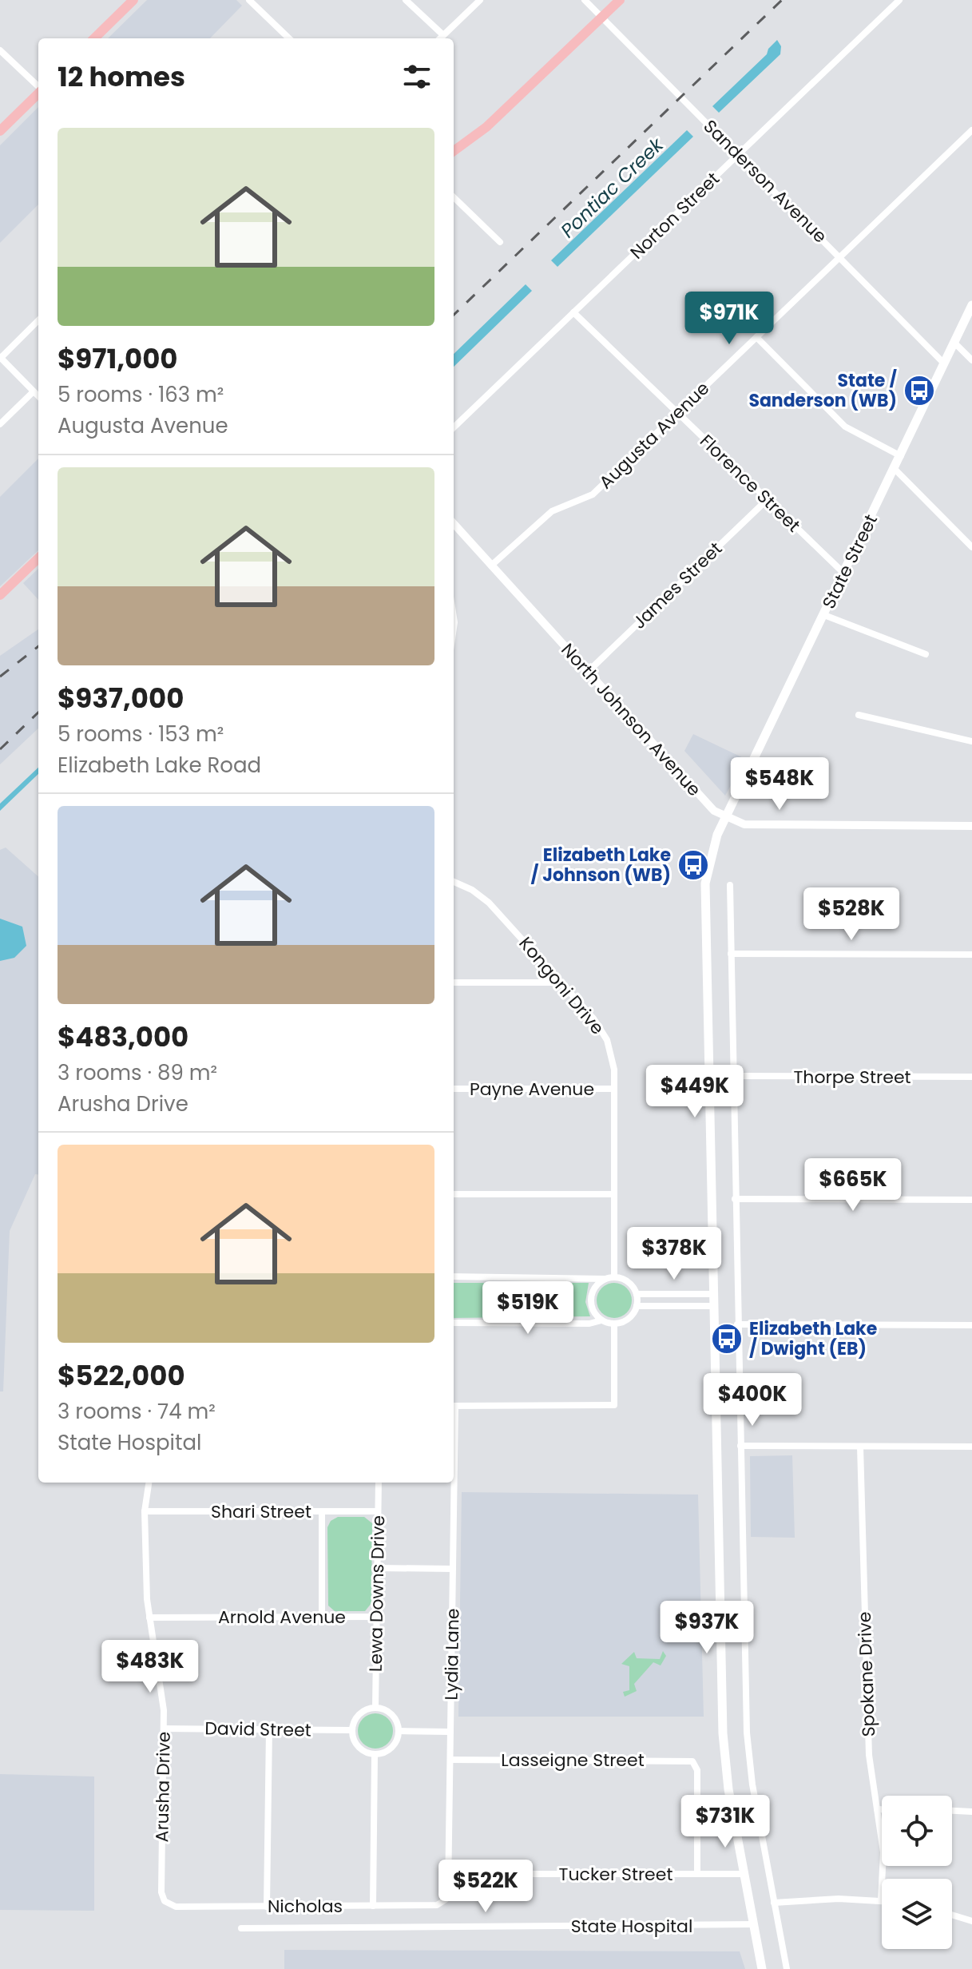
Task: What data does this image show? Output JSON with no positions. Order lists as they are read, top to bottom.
{
  "streets": {
    "main road": ["State Street"],
    "street": [
      "Sanderson Avenue",
      "Norton Street",
      "Augusta Avenue",
      "Florence Street",
      "James Street",
      "North Johnson Avenue",
      "Kongoni Drive",
      "Thorpe Street",
      "Payne Avenue",
      "Shari Street",
      "Lewa Downs Drive",
      "Arnold Avenue",
      "Lydia Lane",
      "Spokane Drive",
      "David Street",
      "Lasseigne Street",
      "Arusha Drive",
      "Tucker Street",
      "Nicholas",
      "State Hospital"
    ]
  },
  "crossings": [
    ["Sanderson Avenue", "Norton Street"],
    ["Sanderson Avenue", "Augusta Avenue"],
    ["Sanderson Avenue", "State Street"],
    ["Norton Street", "Florence Street"],
    ["Augusta Avenue", "Florence Street"],
    ["Augusta Avenue", "North Johnson Avenue"],
    ["Florence Street", "State Street"],
    ["Florence Street", "James Street"],
    ["State Street", "North Johnson Avenue"],
    ["State Street", "Tucker Street"],
    ["State Street", "State Hospital"],
    ["James Street", "North Johnson Avenue"],
    ["Kongoni Drive", "Payne Avenue"],
    ["Shari Street", "Lewa Downs Drive"],
    ["Shari Street", "Arusha Drive"],
    ["Lewa Downs Drive", "Arnold Avenue"],
    ["Lewa Downs Drive", "David Street"],
    ["Arnold Avenue", "Arusha Drive"],
    ["Lydia Lane", "Lasseigne Street"],
    ["Lydia Lane", "Tucker Street"],
    ["Lydia Lane", "Nicholas"],
    ["David Street", "Arusha Drive"],
    ["Lasseigne Street", "Tucker Street"],
    ["Arusha Drive", "Nicholas"]
  ],
  "water": ["Pontiac Creek"],
  "places": {
    "bus stop": ["State / Sanderson (WB)", "Elizabeth Lake / Johnson (WB)", "Elizabeth Lake / Dwight (EB)"]
  },
  "page": {
    "heading": "12 homes",
    "list": [
      {
        "name": "$971,000",
        "note": "5 rooms · 163 m² · Augusta Avenue"
      },
      {
        "name": "$937,000",
        "note": "5 rooms · 153 m² · Elizabeth Lake Road"
      },
      {
        "name": "$483,000",
        "note": "3 rooms · 89 m² · Arusha Drive"
      },
      {
        "name": "$522,000",
        "note": "3 rooms · 74 m² · State Hospital"
      }
    ],
    "price": [
      "$971K",
      "$548K",
      "$528K",
      "$449K",
      "$665K",
      "$378K",
      "$519K",
      "$400K",
      "$937K",
      "$483K",
      "$731K",
      "$522K"
    ]
  }
}
